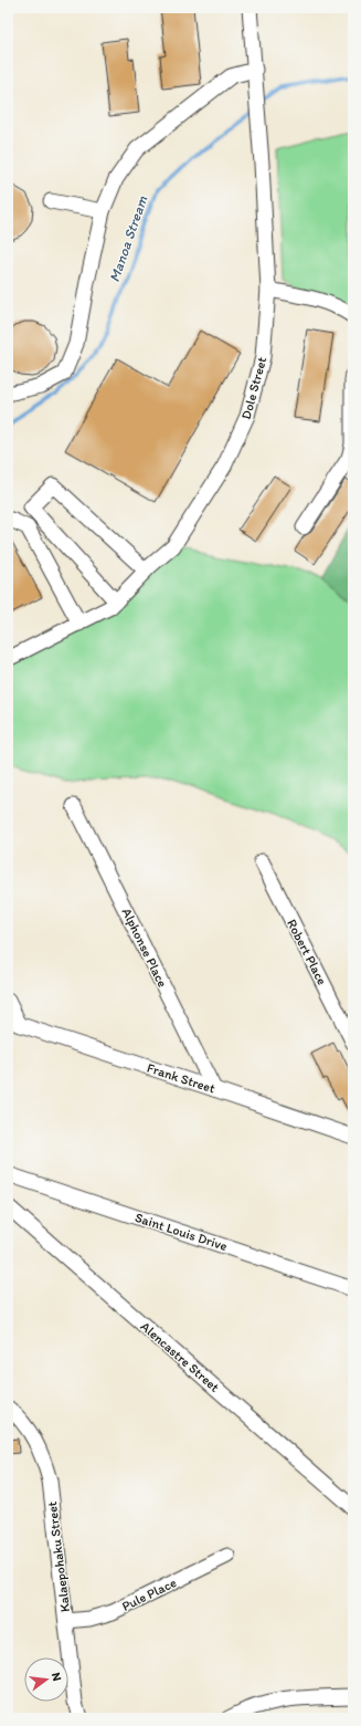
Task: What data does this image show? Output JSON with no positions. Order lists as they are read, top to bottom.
{
  "streets": {
    "street": [
      "Dole Street",
      "Alphonse Place",
      "Robert Place",
      "Frank Street",
      "Saint Louis Drive",
      "Alencastre Street",
      "Kalaepohaku Street",
      "Pule Place"
    ]
  },
  "crossings": [
    ["Alphonse Place", "Frank Street"],
    ["Kalaepohaku Street", "Pule Place"]
  ],
  "water": ["Manoa Stream"],
  "north": "right"
}
